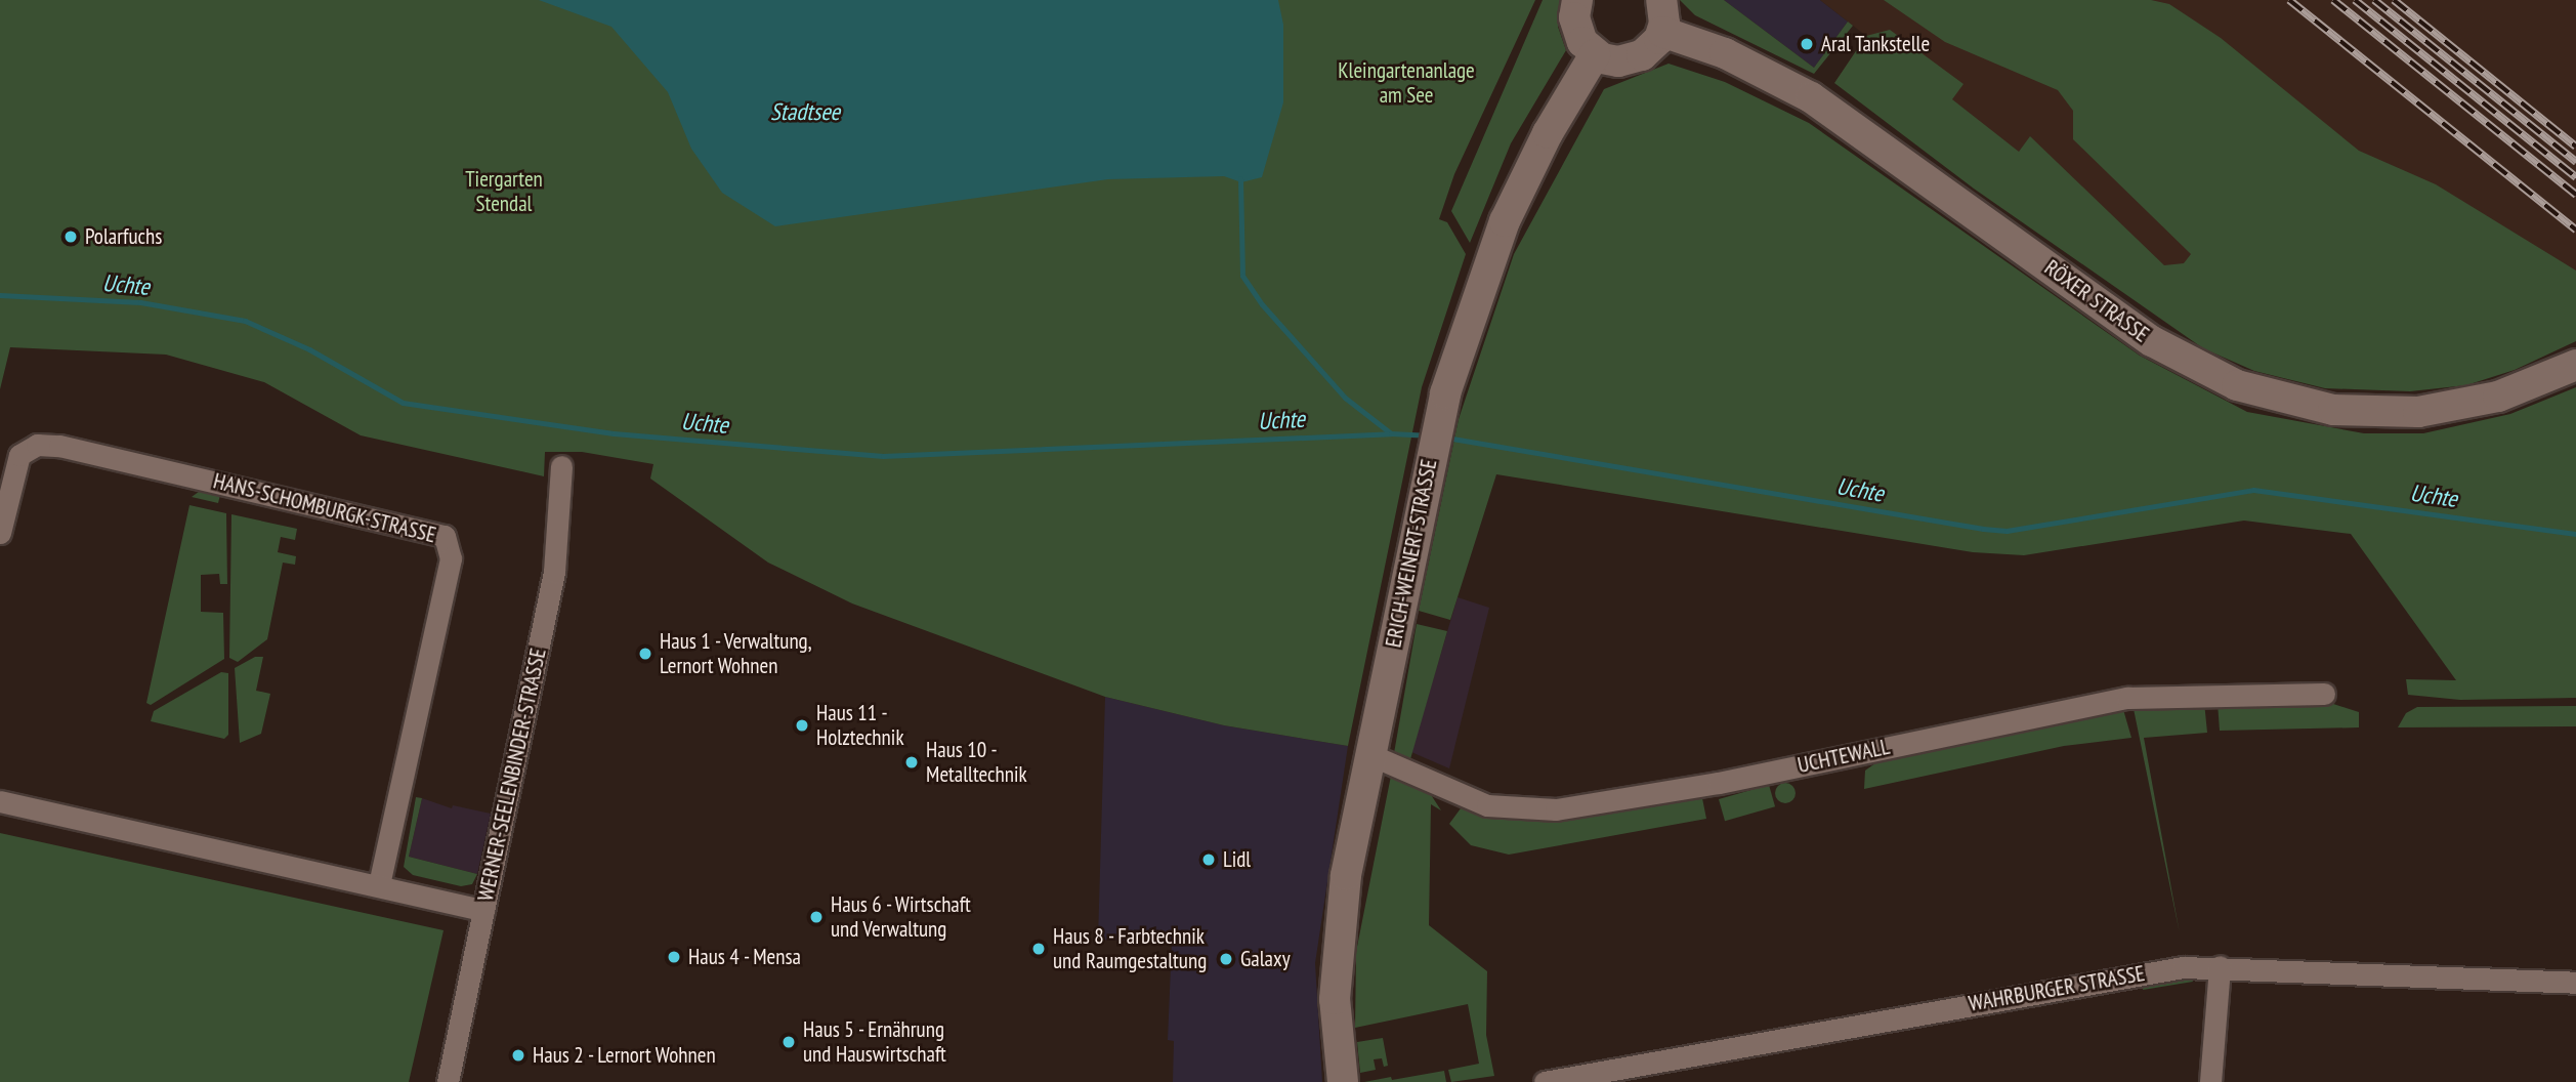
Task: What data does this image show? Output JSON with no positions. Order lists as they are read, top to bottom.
{
  "streets": {
    "street": [
      "RÖXER STRASSE",
      "HANS-SCHOMBURGK-STRASSE",
      "ERICH-WEINERT-STRASSE",
      "UCHTEWALL",
      "WERNER-SEELENBINDER-STRASSE",
      "WAHRBURGER STRASSE"
    ]
  },
  "crossings": [
    ["ERICH-WEINERT-STRASSE", "UCHTEWALL"]
  ],
  "water": ["Stadtsee", "Uchte"],
  "parks": ["Kleingartenanlage am See", "Tiergarten Stendal"],
  "places": [
    "Aral Tankstelle",
    "Polarfuchs",
    "Haus 1 - Verwaltung, Lernort Wohnen",
    "Haus 11 - Holztechnik",
    "Haus 10 - Metalltechnik",
    "Lidl",
    "Haus 6 - Wirtschaft und Verwaltung",
    "Haus 8 - Farbtechnik und Raumgestaltung",
    "Haus 4 - Mensa",
    "Galaxy",
    "Haus 5 - Ernährung und Hauswirtschaft",
    "Haus 2 - Lernort Wohnen"
  ]
}
